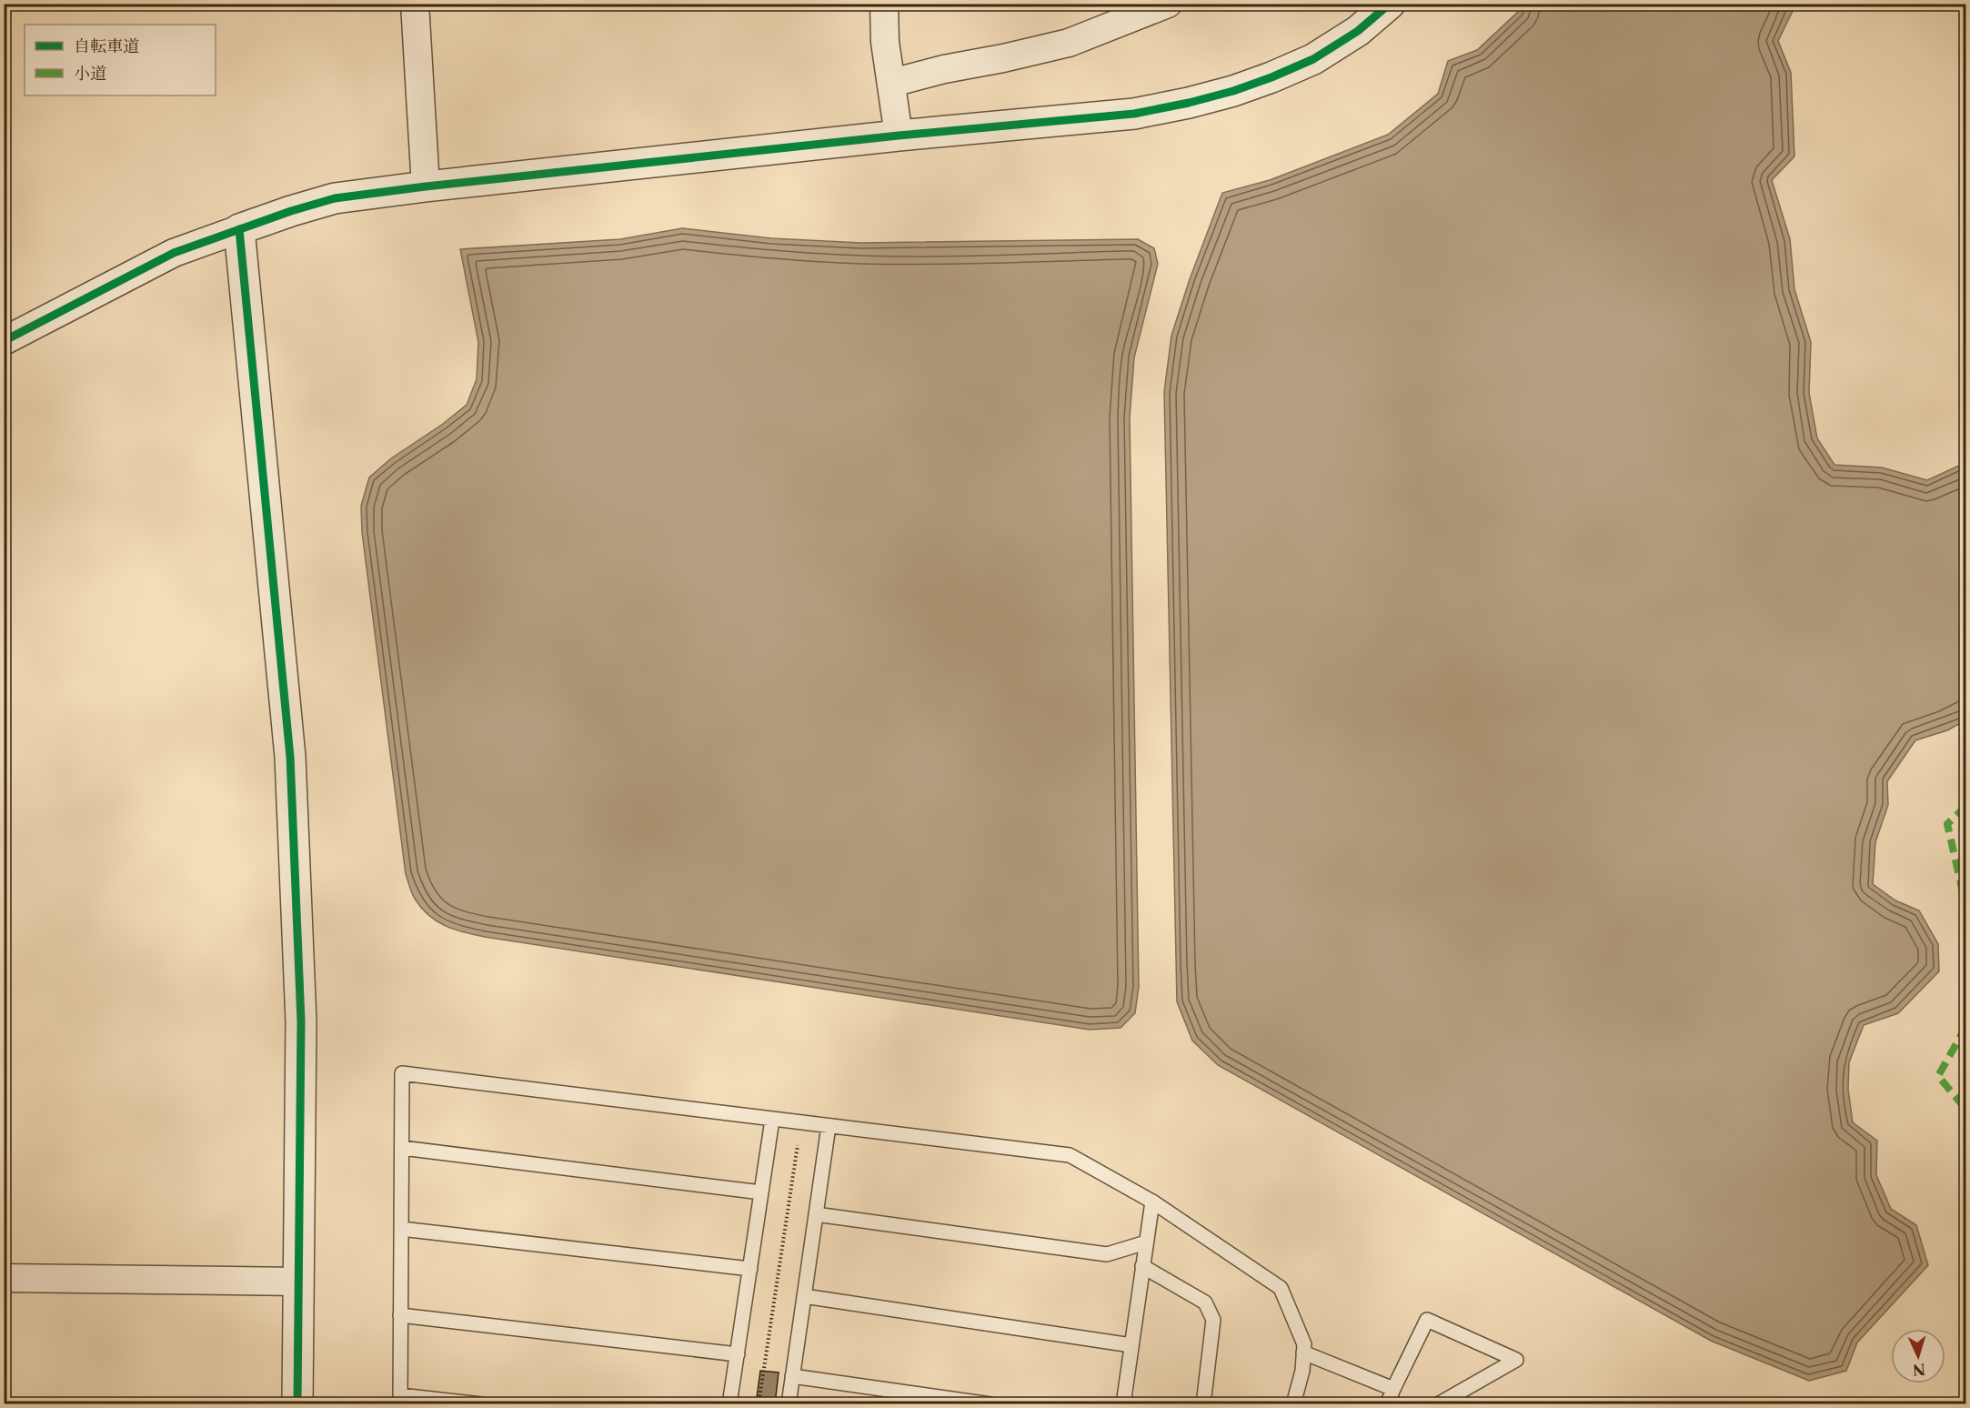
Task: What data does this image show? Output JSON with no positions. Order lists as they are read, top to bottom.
{
  "legend": ["自転車道", "小道"],
  "north": "bottom"
}
